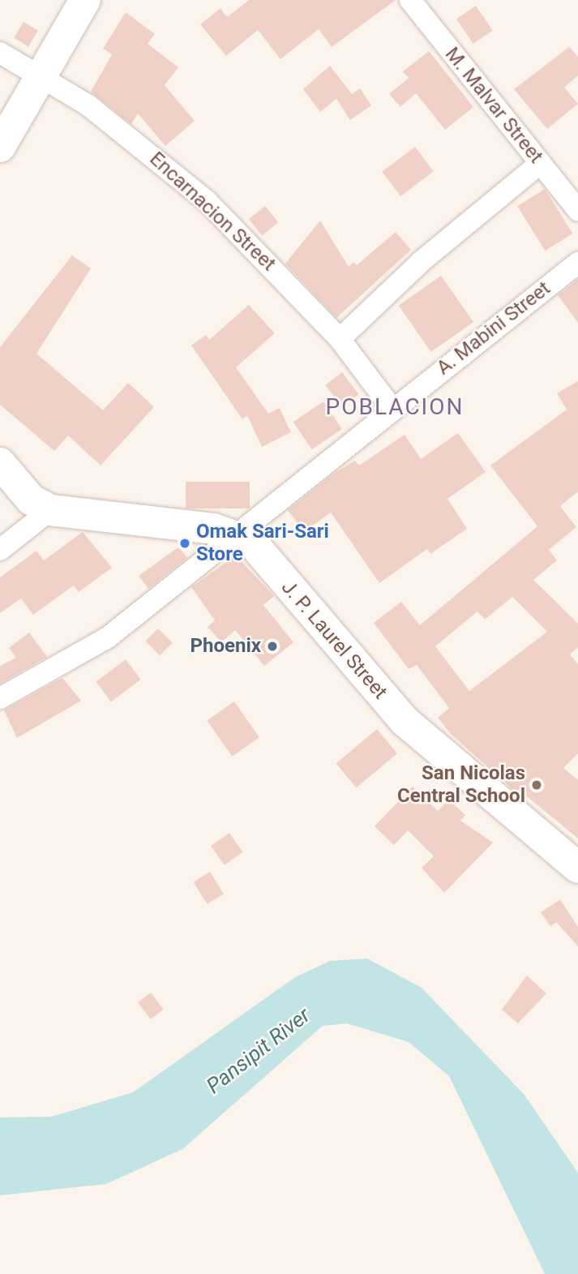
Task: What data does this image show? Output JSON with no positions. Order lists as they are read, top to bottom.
{
  "streets": {
    "main road": ["J. P. Laurel Street"],
    "street": ["M. Malvar Street", "Encarnacion Street", "A. Mabini Street"]
  },
  "crossings": [
    ["Encarnacion Street", "A. Mabini Street"],
    ["A. Mabini Street", "J. P. Laurel Street"]
  ],
  "districts": ["POBLACION"],
  "water": ["Pansipit River"],
  "places": ["Omak Sari-Sari Store", "Phoenix", "San Nicolas Central School"]
}
